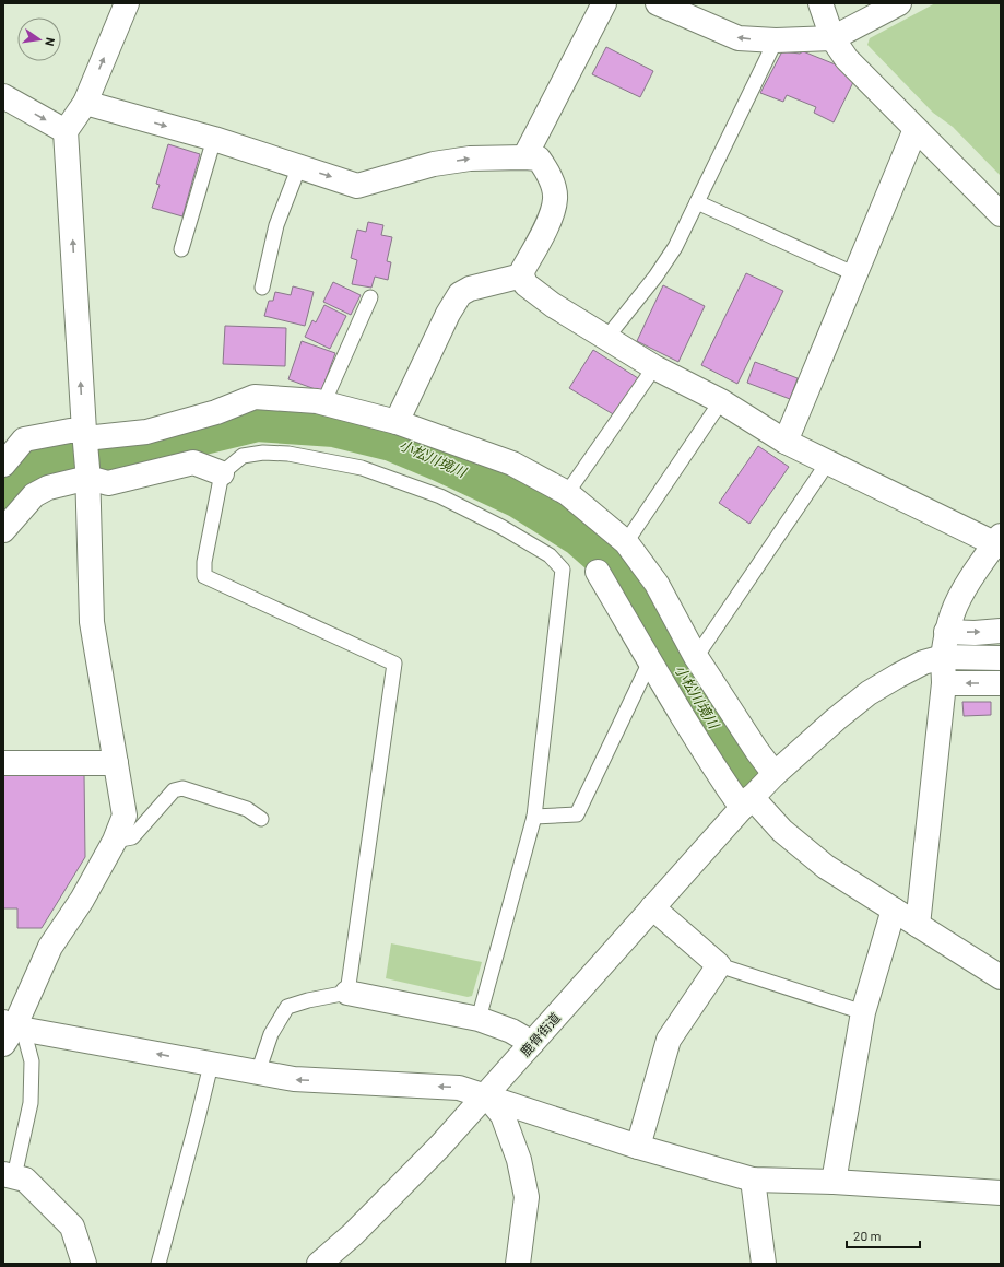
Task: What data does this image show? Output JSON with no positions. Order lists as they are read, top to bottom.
{
  "streets": {
    "street": ["鹿骨街道"]
  },
  "water": ["小松川境川"],
  "scale_bar": "20 m",
  "north": "right"
}
